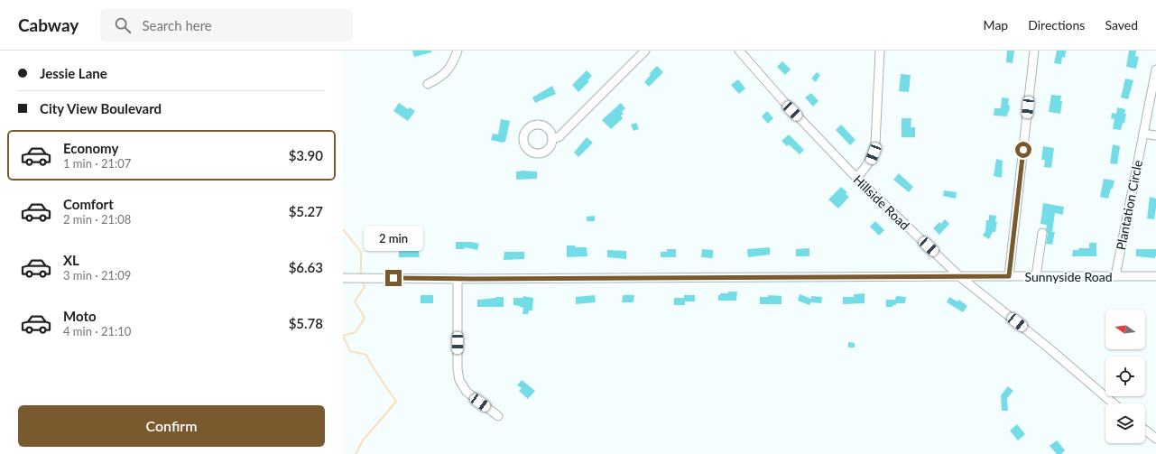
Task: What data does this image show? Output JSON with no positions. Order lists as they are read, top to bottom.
{
  "streets": {
    "street": ["Hillside Road", "Plantation Circle", "Sunnyside Road"]
  },
  "crossings": [
    ["Hillside Road", "Sunnyside Road"],
    ["Plantation Circle", "Sunnyside Road"]
  ],
  "north": "left",
  "page": {
    "header": "Cabway",
    "search": "Search here",
    "nav": ["Map", "Directions", "Saved"],
    "banner": ["Jessie Lane", "City View Boulevard"],
    "list": [
      {
        "name": "Economy",
        "note": "1 min · 21:07",
        "value": "$3.90"
      },
      {
        "name": "Comfort",
        "note": "2 min · 21:08",
        "value": "$5.27"
      },
      {
        "name": "XL",
        "note": "3 min · 21:09",
        "value": "$6.63"
      },
      {
        "name": "Moto",
        "note": "4 min · 21:10",
        "value": "$5.78"
      }
    ],
    "bubble": "2 min",
    "buttons": "Confirm"
  }
}
